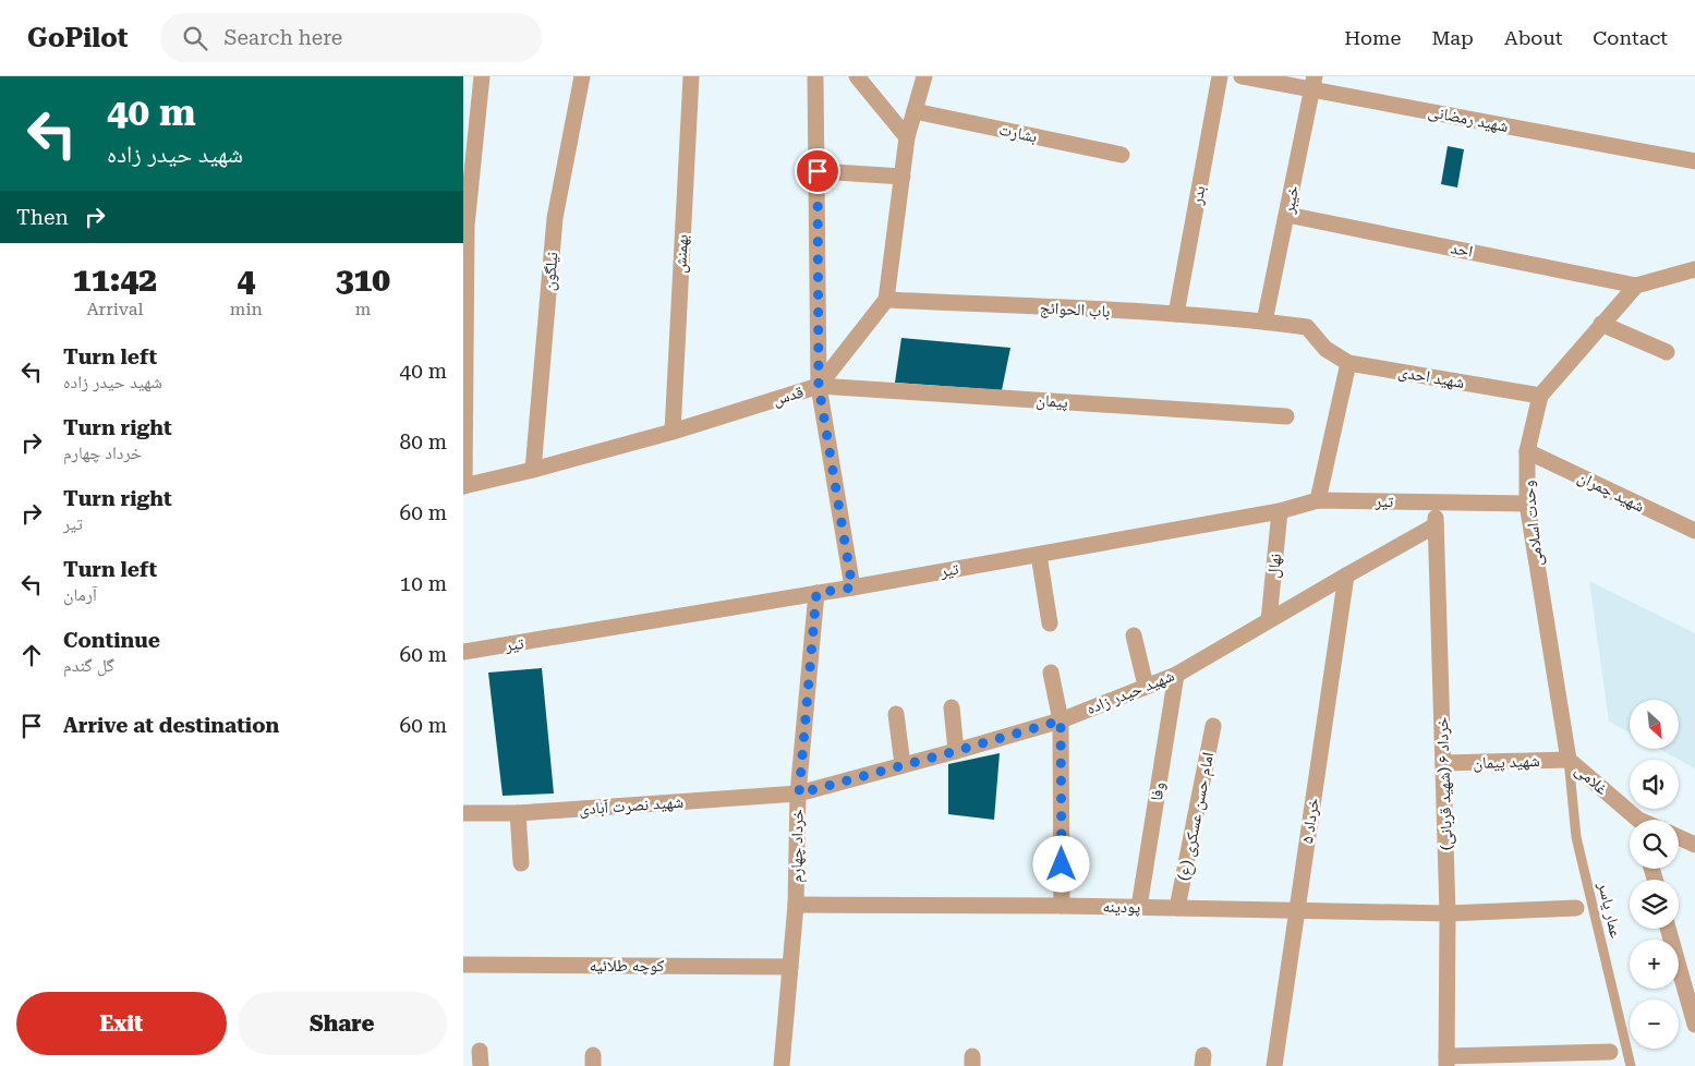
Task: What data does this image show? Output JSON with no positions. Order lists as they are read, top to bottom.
{
  "streets": {
    "street": [
      "شهید رمضانی",
      "بشارت",
      "بدر",
      "خیبر",
      "احد",
      "بهمنش",
      "نیلگون",
      "باب الحوائج",
      "شهید احدی",
      "قدس",
      "پیمان",
      "شهید چمران",
      "تیر",
      "وحدت اسلامی",
      "نهال",
      "شهید حیدر زاده",
      "شهید پیمان",
      "غلامی",
      "خرداد ۶ (شهید قربانی)",
      "وفا",
      "شهید نصرت آبادی",
      "امام حسن عسکری (ع)",
      "خرداد ۵",
      "خرداد چهارم",
      "پودینه",
      "کوچه طلائیه"
    ],
    "lane": ["عمار یاسر"]
  },
  "crossings": [
    ["شهید رمضانی", "خیبر"],
    ["بدر", "باب الحوائج"],
    ["خیبر", "احد"],
    ["خیبر", "باب الحوائج"],
    ["احد", "وحدت اسلامی"],
    ["بهمنش", "قدس"],
    ["نیلگون", "قدس"],
    ["باب الحوائج", "شهید احدی"],
    ["باب الحوائج", "قدس"],
    ["شهید احدی", "وحدت اسلامی"],
    ["قدس", "پیمان"],
    ["شهید چمران", "وحدت اسلامی"],
    ["تیر", "وحدت اسلامی"],
    ["تیر", "نهال"],
    ["تیر", "خرداد ۶ (شهید قربانی)"],
    ["تیر", "خرداد چهارم"],
    ["وحدت اسلامی", "شهید پیمان"],
    ["وحدت اسلامی", "غلامی"],
    ["وحدت اسلامی", "عمار یاسر"],
    ["نهال", "شهید حیدر زاده"],
    ["شهید حیدر زاده", "خرداد ۶ (شهید قربانی)"],
    ["شهید حیدر زاده", "وفا"],
    ["شهید حیدر زاده", "شهید نصرت آبادی"],
    ["شهید حیدر زاده", "خرداد ۵"],
    ["شهید حیدر زاده", "خرداد چهارم"],
    ["شهید پیمان", "غلامی"],
    ["شهید پیمان", "خرداد ۶ (شهید قربانی)"],
    ["شهید پیمان", "عمار یاسر"],
    ["غلامی", "عمار یاسر"],
    ["خرداد ۶ (شهید قربانی)", "پودینه"],
    ["وفا", "پودینه"],
    ["شهید نصرت آبادی", "خرداد چهارم"],
    ["امام حسن عسکری (ع)", "پودینه"],
    ["خرداد ۵", "پودینه"],
    ["خرداد چهارم", "پودینه"],
    ["خرداد چهارم", "کوچه طلائیه"]
  ],
  "north": "bottom right",
  "page": {
    "header": "GoPilot",
    "search": "Search here",
    "nav": [
      "Home",
      "Map",
      "About",
      "Contact"
    ],
    "turn": ["40 m", "شهید حیدر زاده"],
    "then": "Then",
    "eta": [
      "11:42",
      "Arrival",
      "4",
      "min",
      "310",
      "m"
    ],
    "list": [
      {
        "name": "Turn left",
        "note": "شهید حیدر زاده",
        "value": "40 m"
      },
      {
        "name": "Turn right",
        "note": "خرداد چهارم",
        "value": "80 m"
      },
      {
        "name": "Turn right",
        "note": "تیر",
        "value": "60 m"
      },
      {
        "name": "Turn left",
        "note": "آرمان",
        "value": "10 m"
      },
      {
        "name": "Continue",
        "note": "گل گندم",
        "value": "60 m"
      },
      {
        "name": "Arrive at destination",
        "value": "60 m"
      }
    ],
    "map_buttons": ["+", "−"],
    "buttons": ["Exit", "Share"]
  }
}
